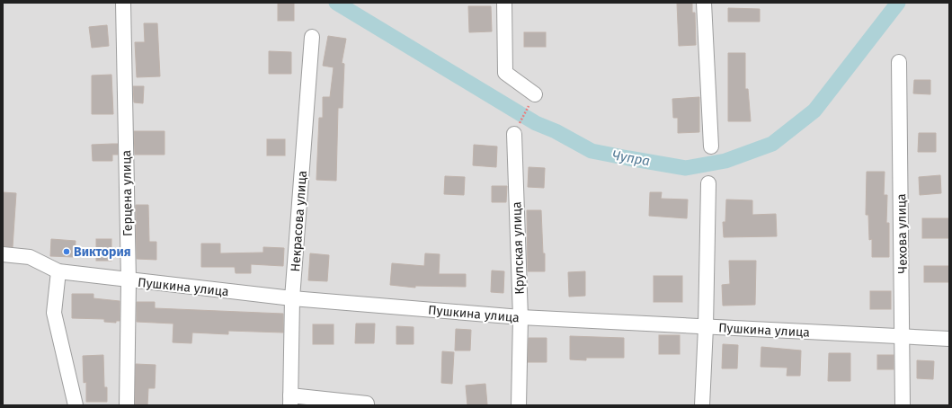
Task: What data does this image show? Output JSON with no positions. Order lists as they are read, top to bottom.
{
  "streets": {
    "street": [
      "Герцена улица",
      "Некрасова улица",
      "Чехова улица",
      "Крупская улица",
      "Пушкина улица"
    ]
  },
  "crossings": [
    ["Герцена улица", "Пушкина улица"],
    ["Некрасова улица", "Пушкина улица"],
    ["Чехова улица", "Пушкина улица"],
    ["Крупская улица", "Пушкина улица"]
  ],
  "water": ["Чупра"],
  "places": ["Виктория"]
}
